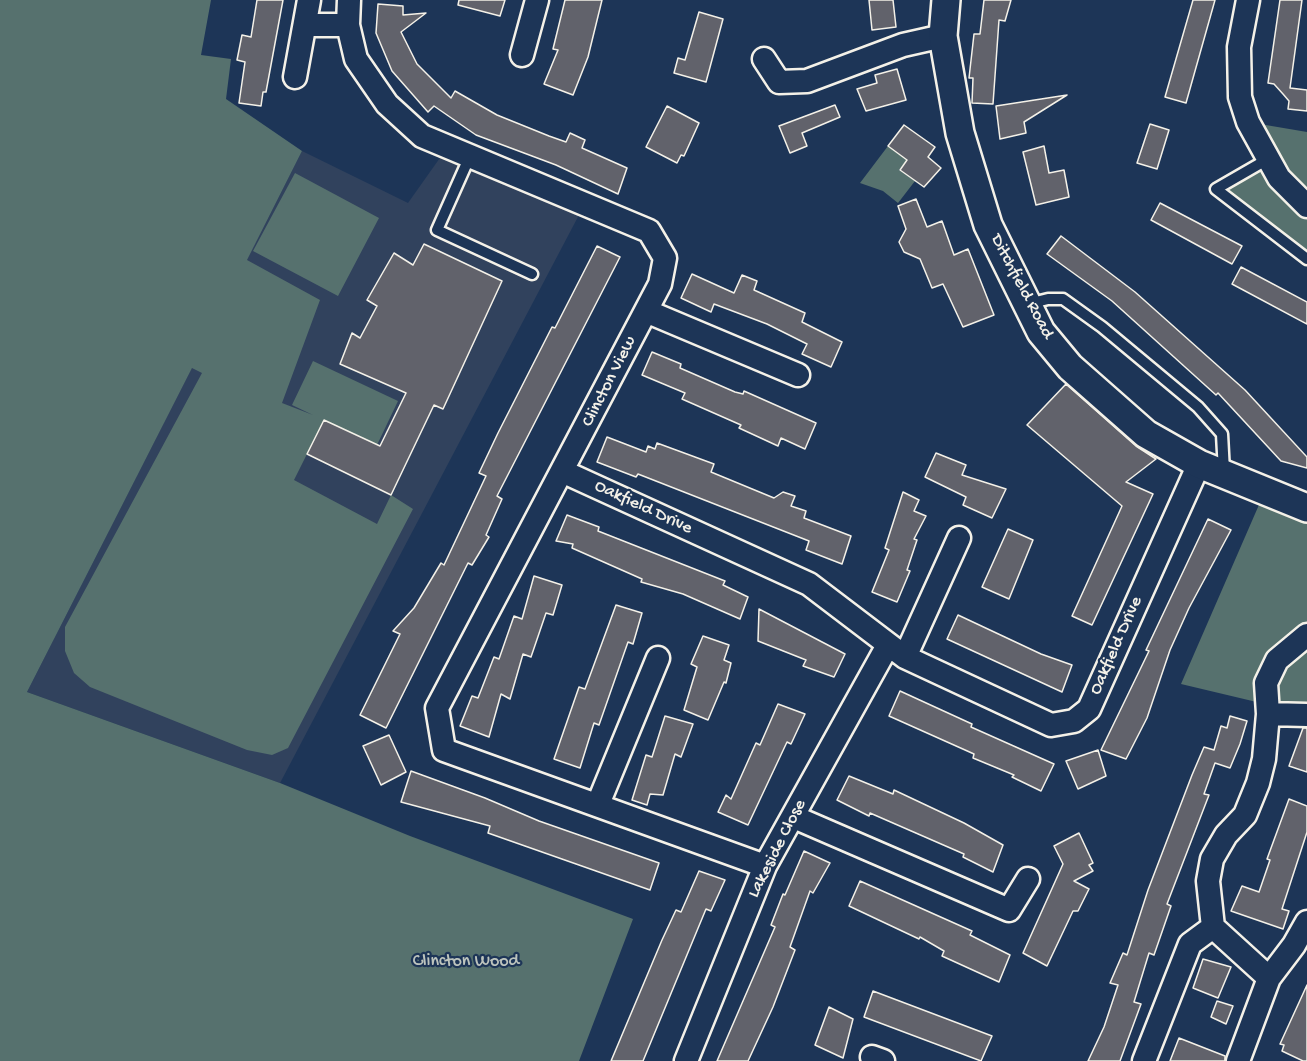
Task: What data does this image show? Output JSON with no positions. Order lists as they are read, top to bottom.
{
  "streets": {
    "street": [
      "Ditchfield Road",
      "Clincton View",
      "Oakfield Drive",
      "Lakeside Close"
    ]
  },
  "crossings": [
    ["Ditchfield Road", "Oakfield Drive"],
    ["Clincton View", "Oakfield Drive"],
    ["Clincton View", "Lakeside Close"],
    ["Oakfield Drive", "Lakeside Close"]
  ],
  "parks": ["Clincton Wood"]
}
